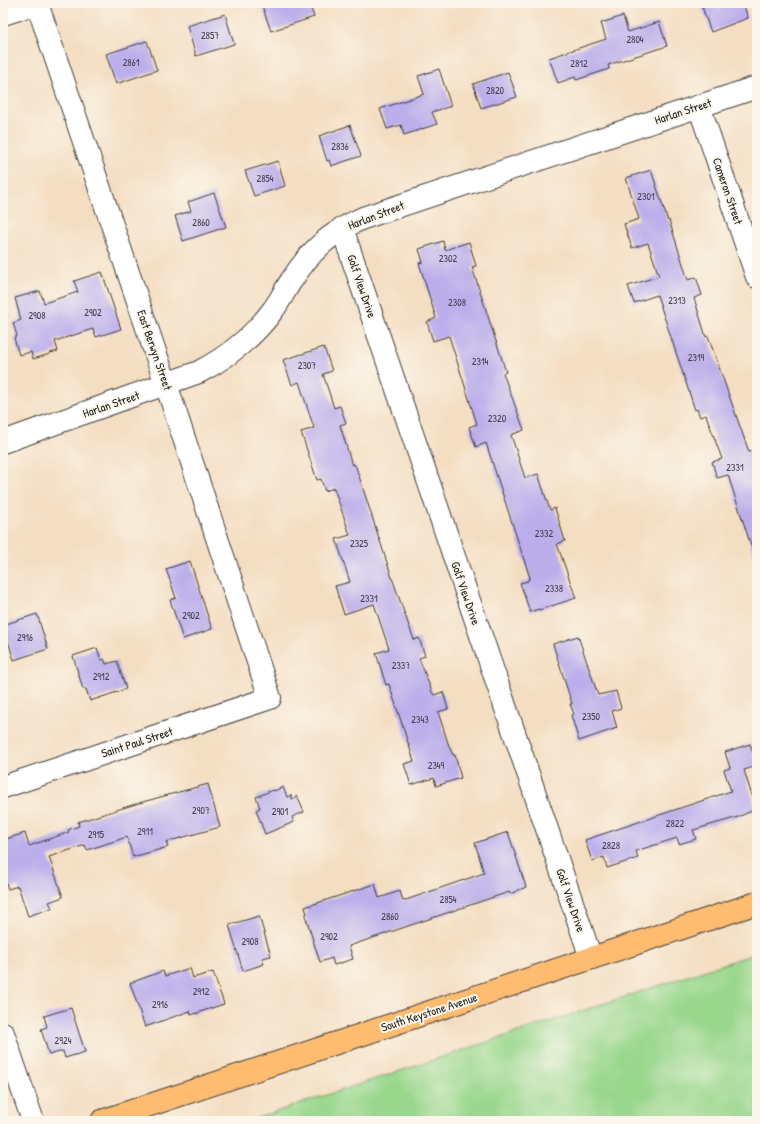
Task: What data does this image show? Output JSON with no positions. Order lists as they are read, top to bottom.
{
  "streets": {
    "main road": ["South Keystone Avenue"],
    "street": [
      "Harlan Street",
      "Cameron Street",
      "Golf View Drive",
      "East Berwyn Street",
      "Saint Paul Street"
    ]
  },
  "crossings": [
    ["Harlan Street", "Cameron Street"],
    ["Harlan Street", "Golf View Drive"],
    ["Harlan Street", "East Berwyn Street"],
    ["Golf View Drive", "South Keystone Avenue"],
    ["East Berwyn Street", "Saint Paul Street"]
  ],
  "house_numbers": [
    "2857",
    "2804",
    "2861",
    "2812",
    "2820",
    "2836",
    "2854",
    "2301",
    "2860",
    "2302",
    "2313",
    "2308",
    "2902",
    "2908",
    "2319",
    "2314",
    "2307",
    "2320",
    "2331",
    "2332",
    "2325",
    "2338",
    "2331",
    "2902",
    "2916",
    "2337",
    "2912",
    "2350",
    "2343",
    "2349",
    "2907",
    "2901",
    "2822",
    "2911",
    "2915",
    "2828",
    "2854",
    "2860",
    "2902",
    "2908",
    "2912",
    "2916",
    "2924"
  ]
}
